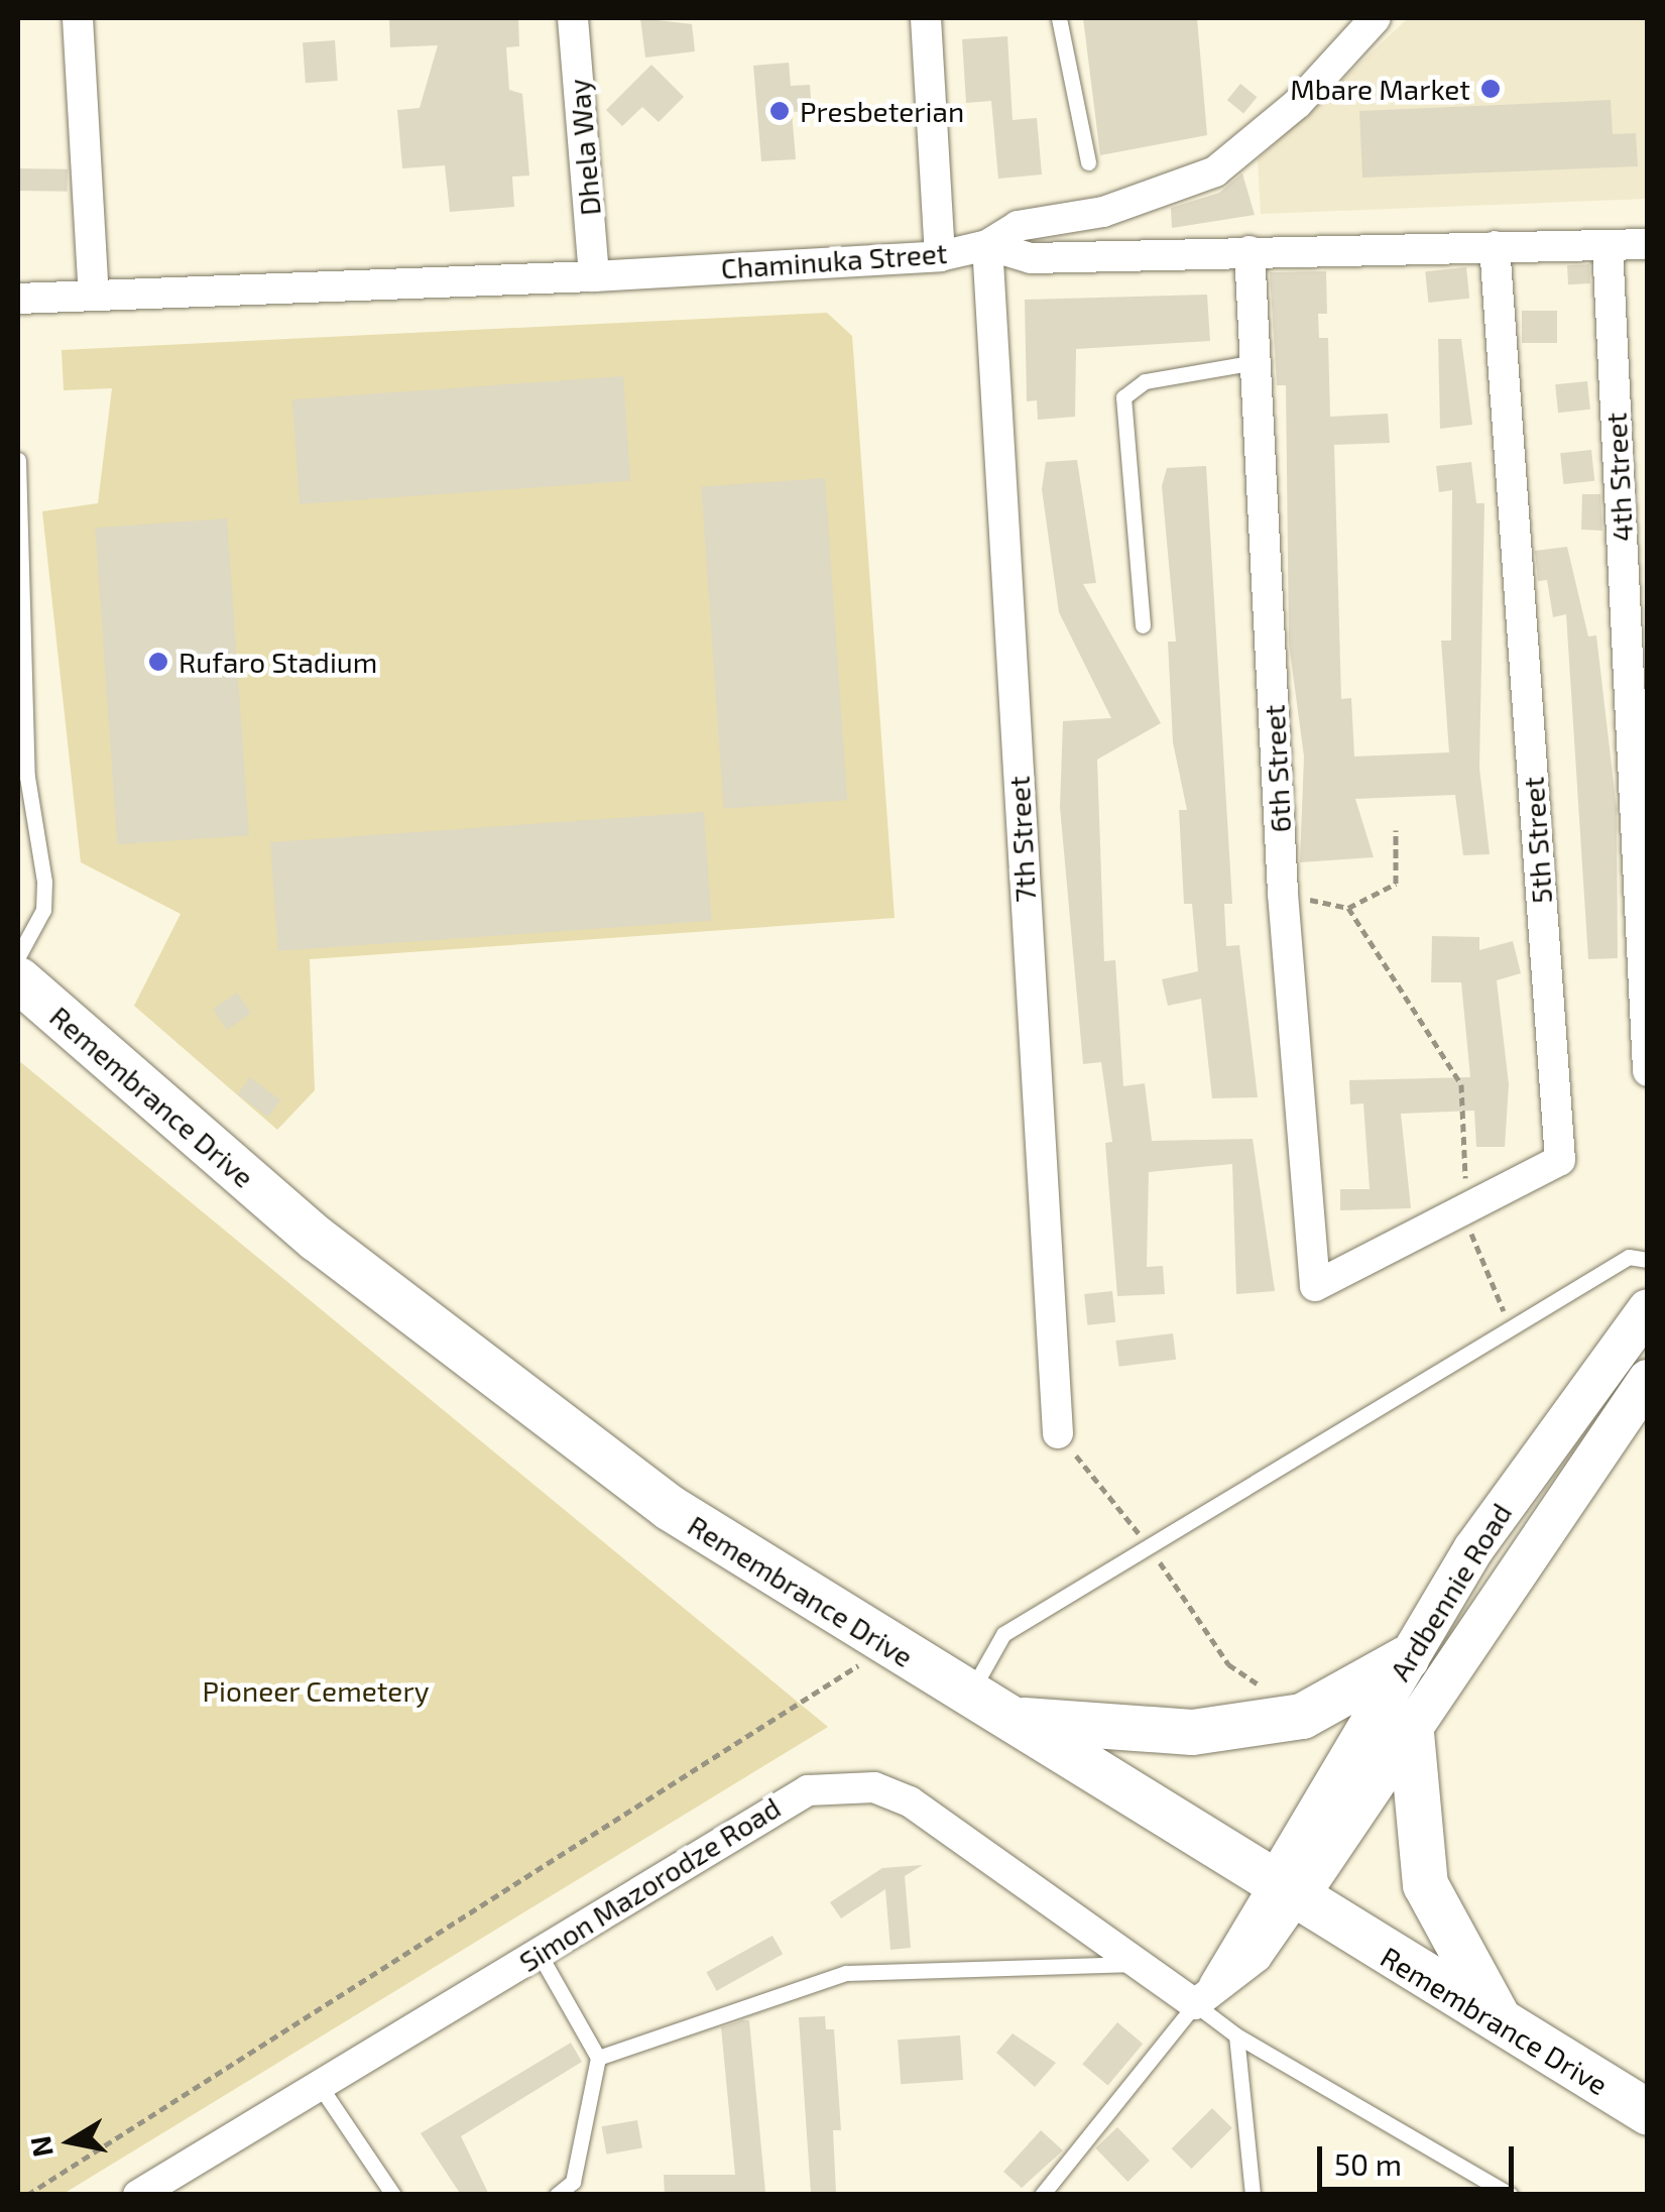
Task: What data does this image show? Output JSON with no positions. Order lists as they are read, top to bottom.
{
  "streets": {
    "main road": ["Remembrance Drive", "Ardbennie Road"],
    "street": [
      "Dhela Way",
      "Chaminuka Street",
      "4th Street",
      "6th Street",
      "7th Street",
      "5th Street",
      "Simon Mazorodze Road"
    ]
  },
  "crossings": [
    ["Dhela Way", "Chaminuka Street"],
    ["Chaminuka Street", "4th Street"],
    ["Chaminuka Street", "6th Street"],
    ["Chaminuka Street", "7th Street"],
    ["Chaminuka Street", "5th Street"],
    ["6th Street", "5th Street"],
    ["Remembrance Drive", "Ardbennie Road"]
  ],
  "parks": ["Pioneer Cemetery"],
  "places": ["Mbare Market", "Presbeterian", "Rufaro Stadium"],
  "scale_bar": "50 m",
  "north": "left"
}
